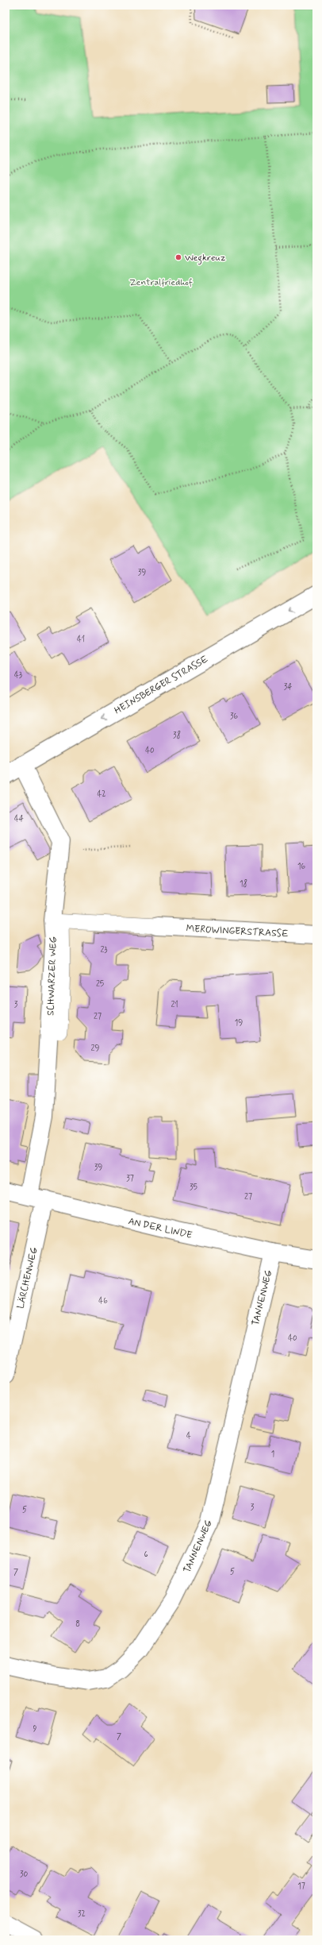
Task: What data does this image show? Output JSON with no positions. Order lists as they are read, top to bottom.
{
  "streets": {
    "street": [
      "HEINSBERGER STRASSE",
      "MEROWINGERSTRASSE",
      "SCHWARZER WEG",
      "AN DER LINDE",
      "LÄRCHENWEG",
      "TANNENWEG"
    ]
  },
  "crossings": [
    ["HEINSBERGER STRASSE", "SCHWARZER WEG"],
    ["SCHWARZER WEG", "AN DER LINDE"],
    ["SCHWARZER WEG", "LÄRCHENWEG"],
    ["AN DER LINDE", "LÄRCHENWEG"],
    ["AN DER LINDE", "TANNENWEG"]
  ],
  "one_way": ["HEINSBERGER STRASSE"],
  "parks": ["Zentralfriedhof"],
  "places": ["Wegkreuz"],
  "house_numbers": [
    "39",
    "41",
    "43",
    "34",
    "36",
    "38",
    "40",
    "42",
    "44",
    "16",
    "18",
    "23",
    "25",
    "3",
    "21",
    "27",
    "19",
    "29",
    "39",
    "37",
    "35",
    "27",
    "46",
    "40",
    "4",
    "1",
    "3",
    "5",
    "6",
    "5",
    "7",
    "8",
    "9",
    "7",
    "30",
    "17",
    "32"
  ]
}
